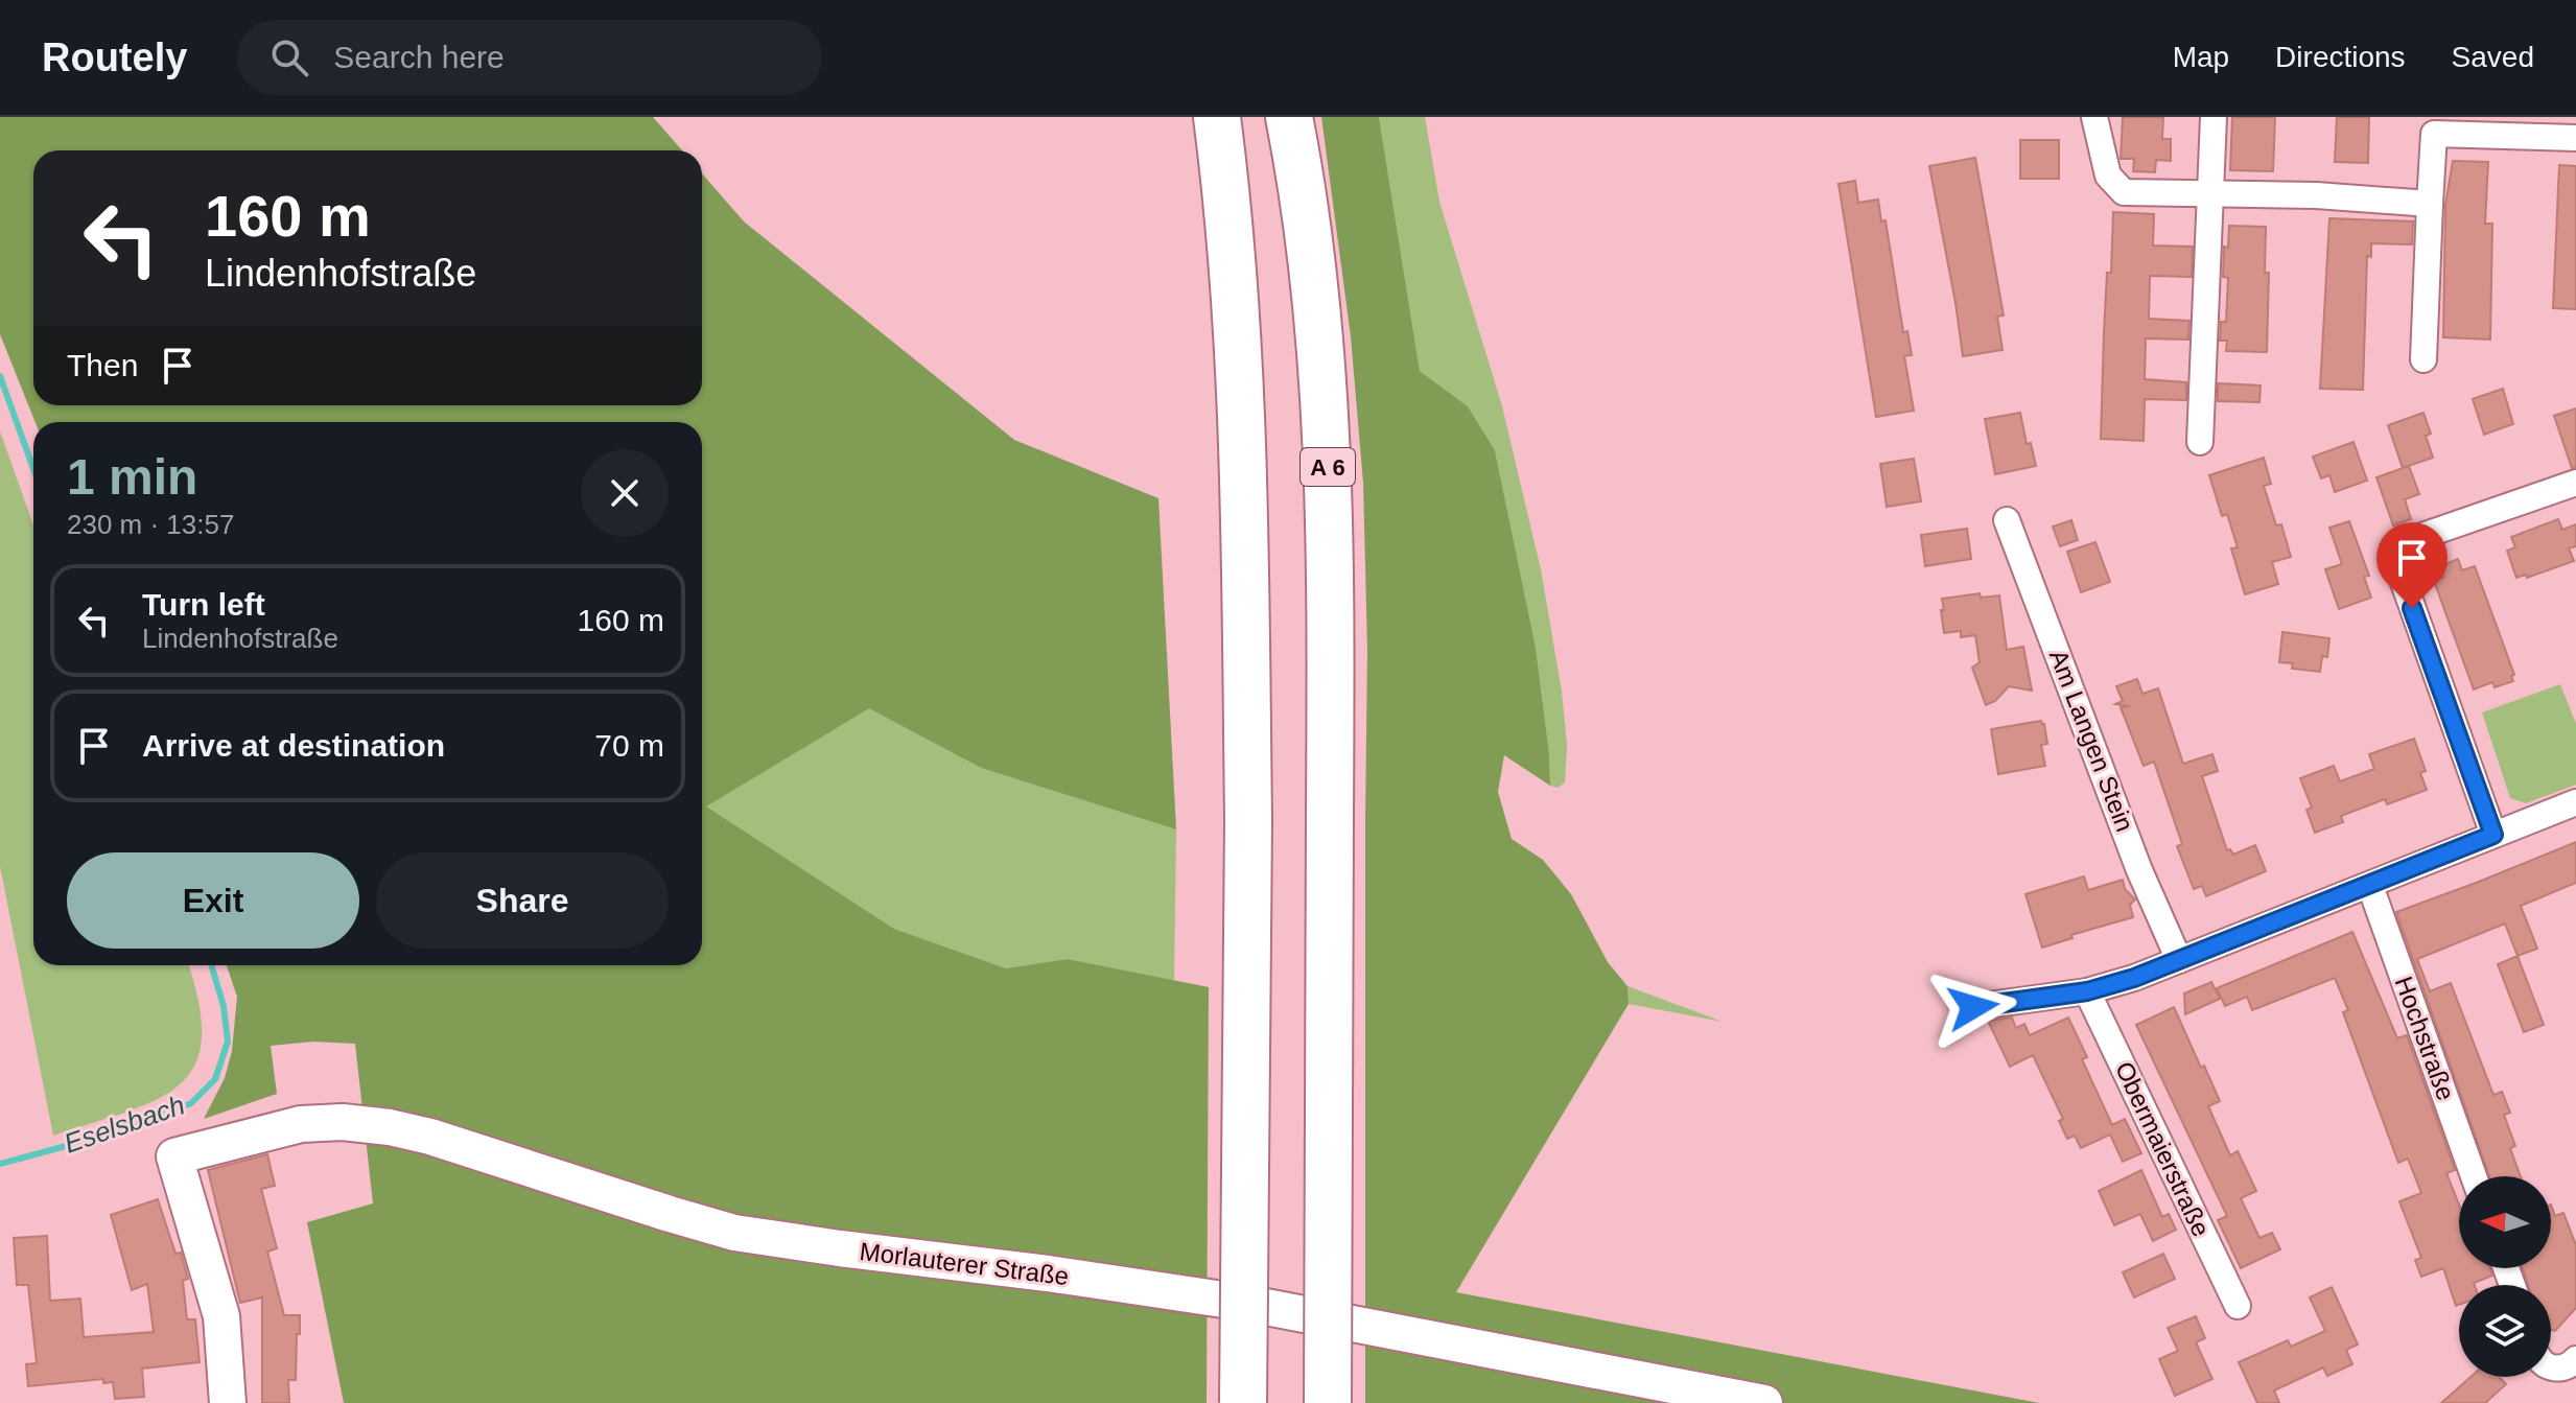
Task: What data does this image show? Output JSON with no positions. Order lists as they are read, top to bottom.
{
  "streets": {
    "highway": ["A 6"],
    "street": [
      "Am Langen Stein",
      "Hochstraße",
      "Obermaierstraße",
      "Morlauterer Straße"
    ]
  },
  "water": ["Eselsbach"],
  "north": "left",
  "page": {
    "header": "Routely",
    "search": "Search here",
    "nav": ["Map", "Directions", "Saved"],
    "turn": ["160 m", "Lindenhofstraße"],
    "then": "Then",
    "heading": ["1 min", "230 m · 13:57"],
    "list": [
      {
        "name": "Turn left",
        "note": "Lindenhofstraße",
        "value": "160 m"
      },
      {
        "name": "Arrive at destination",
        "value": "70 m"
      }
    ],
    "buttons": ["Exit", "Share"]
  }
}
